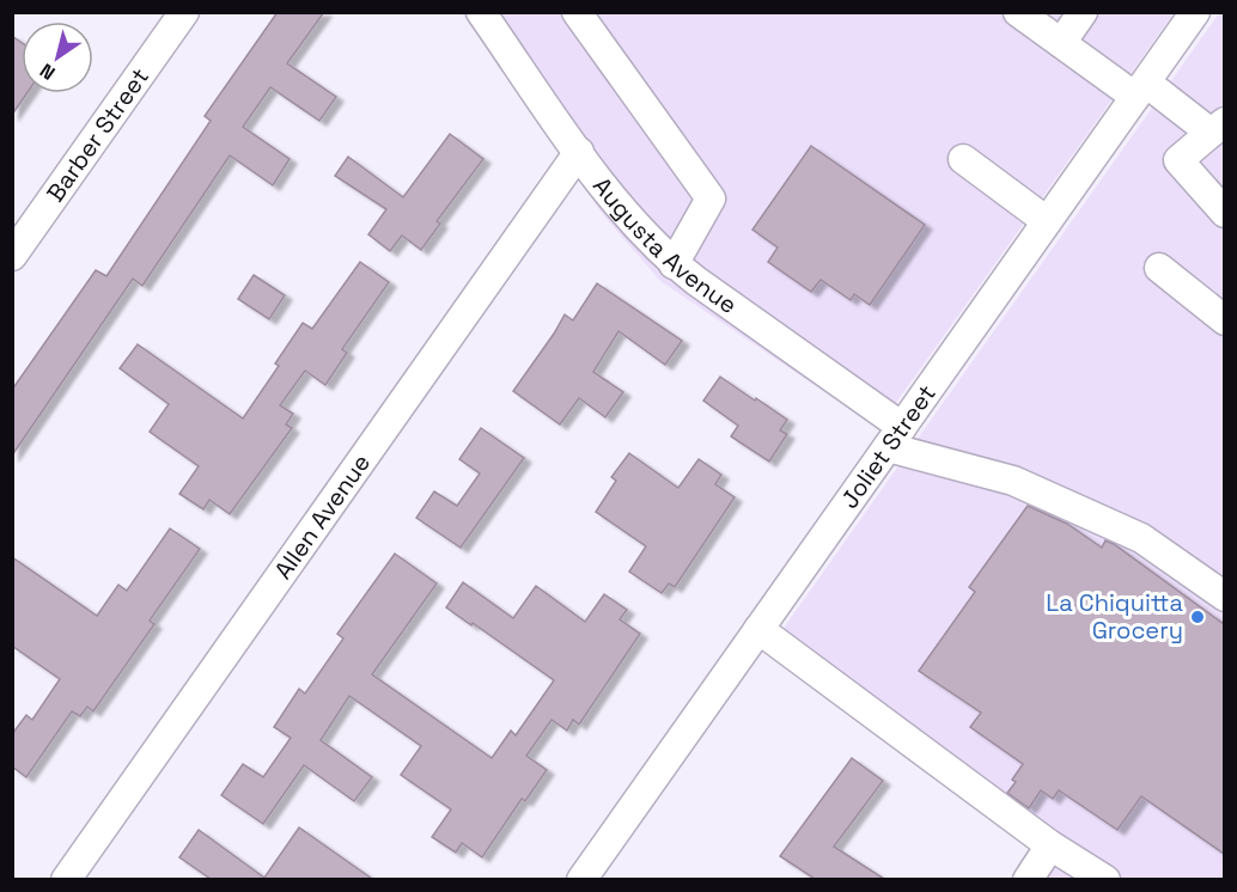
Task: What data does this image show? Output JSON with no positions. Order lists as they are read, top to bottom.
{
  "streets": {
    "street": [
      "Barber Street",
      "Augusta Avenue",
      "Joliet Street",
      "Allen Avenue"
    ]
  },
  "crossings": [
    ["Augusta Avenue", "Joliet Street"],
    ["Augusta Avenue", "Allen Avenue"]
  ],
  "places": ["La Chiquitta Grocery"],
  "north": "bottom left"
}
